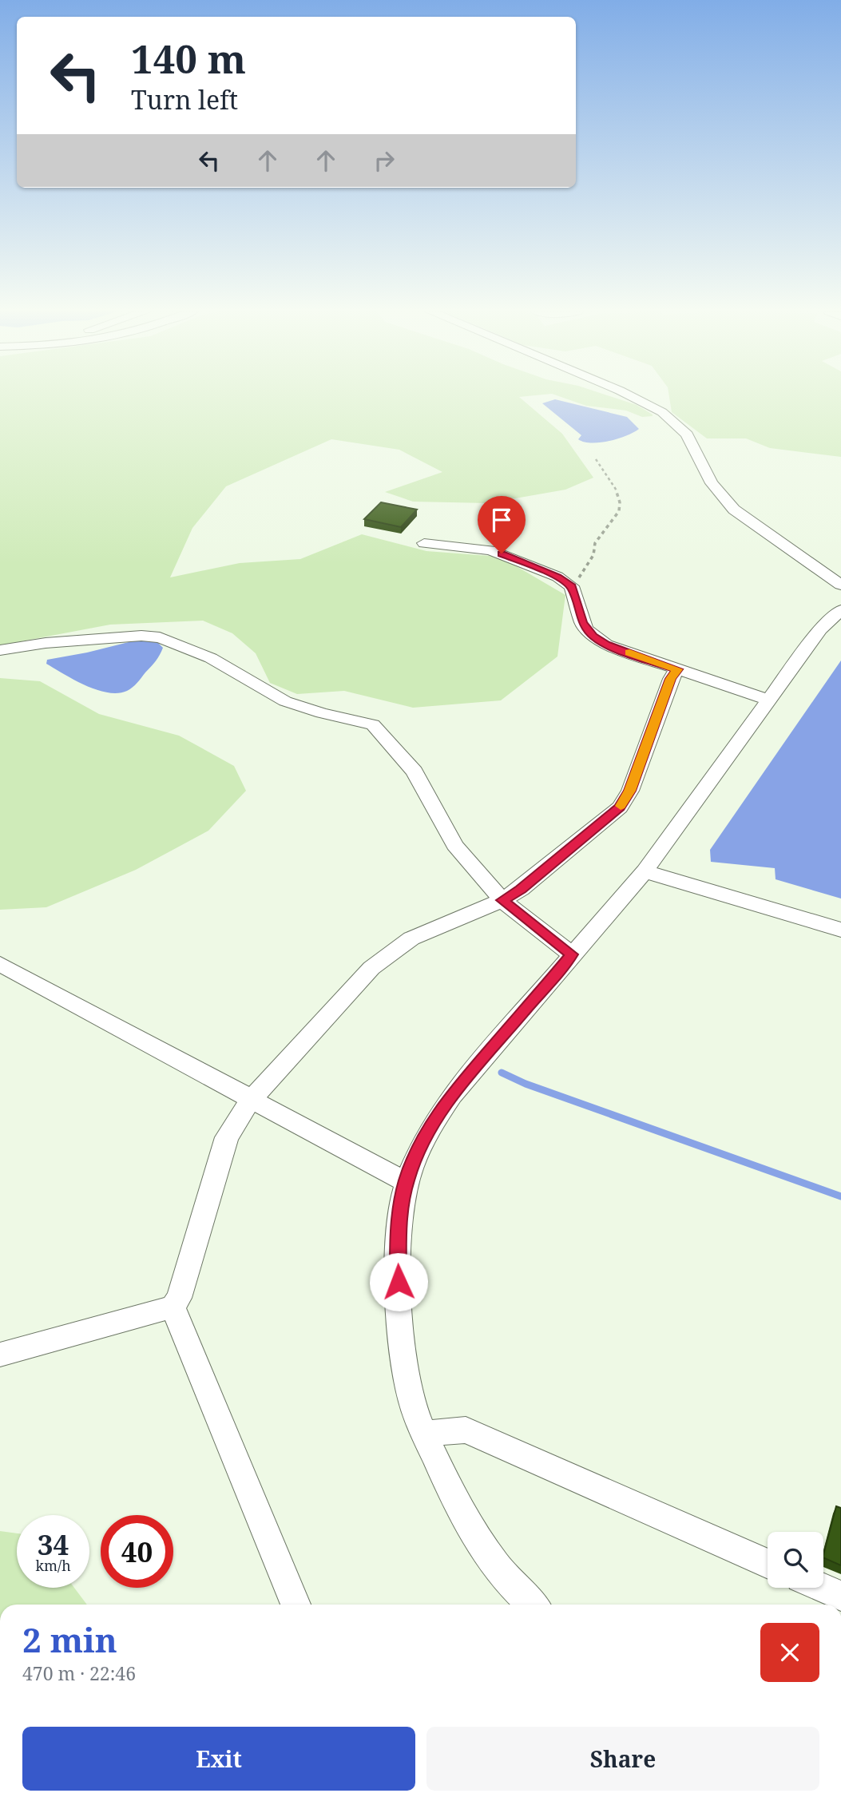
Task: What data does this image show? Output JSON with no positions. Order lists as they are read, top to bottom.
{
  "page": {
    "turn": ["140 m", "Turn left"],
    "speed": "34 km/h",
    "limit": "40",
    "heading": ["2 min", "470 m · 22:46"],
    "buttons": ["Exit", "Share"]
  }
}
